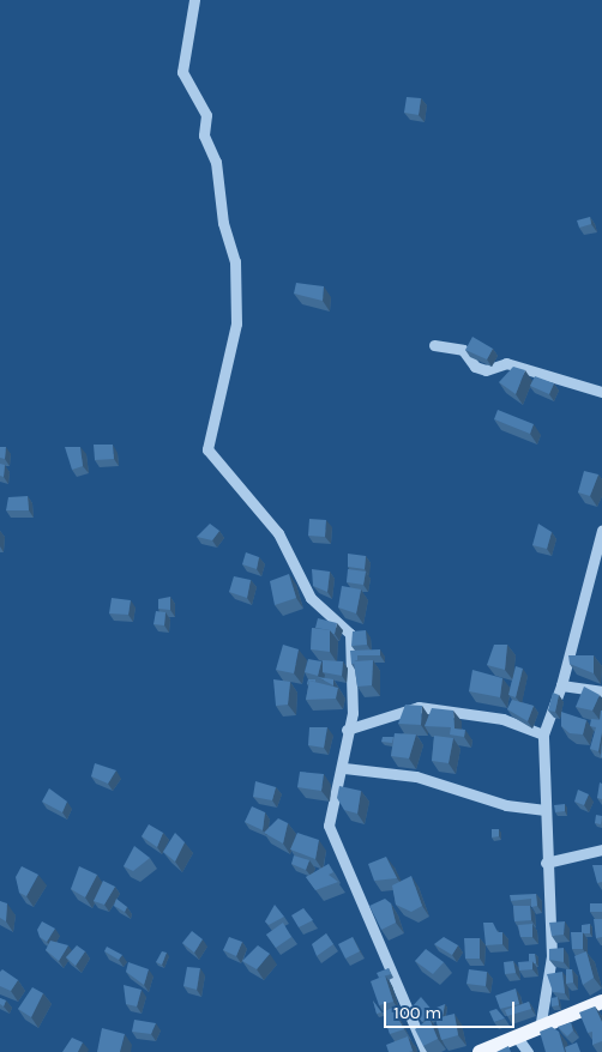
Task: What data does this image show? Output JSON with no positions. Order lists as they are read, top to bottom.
{
  "scale_bar": "100 m"
}
